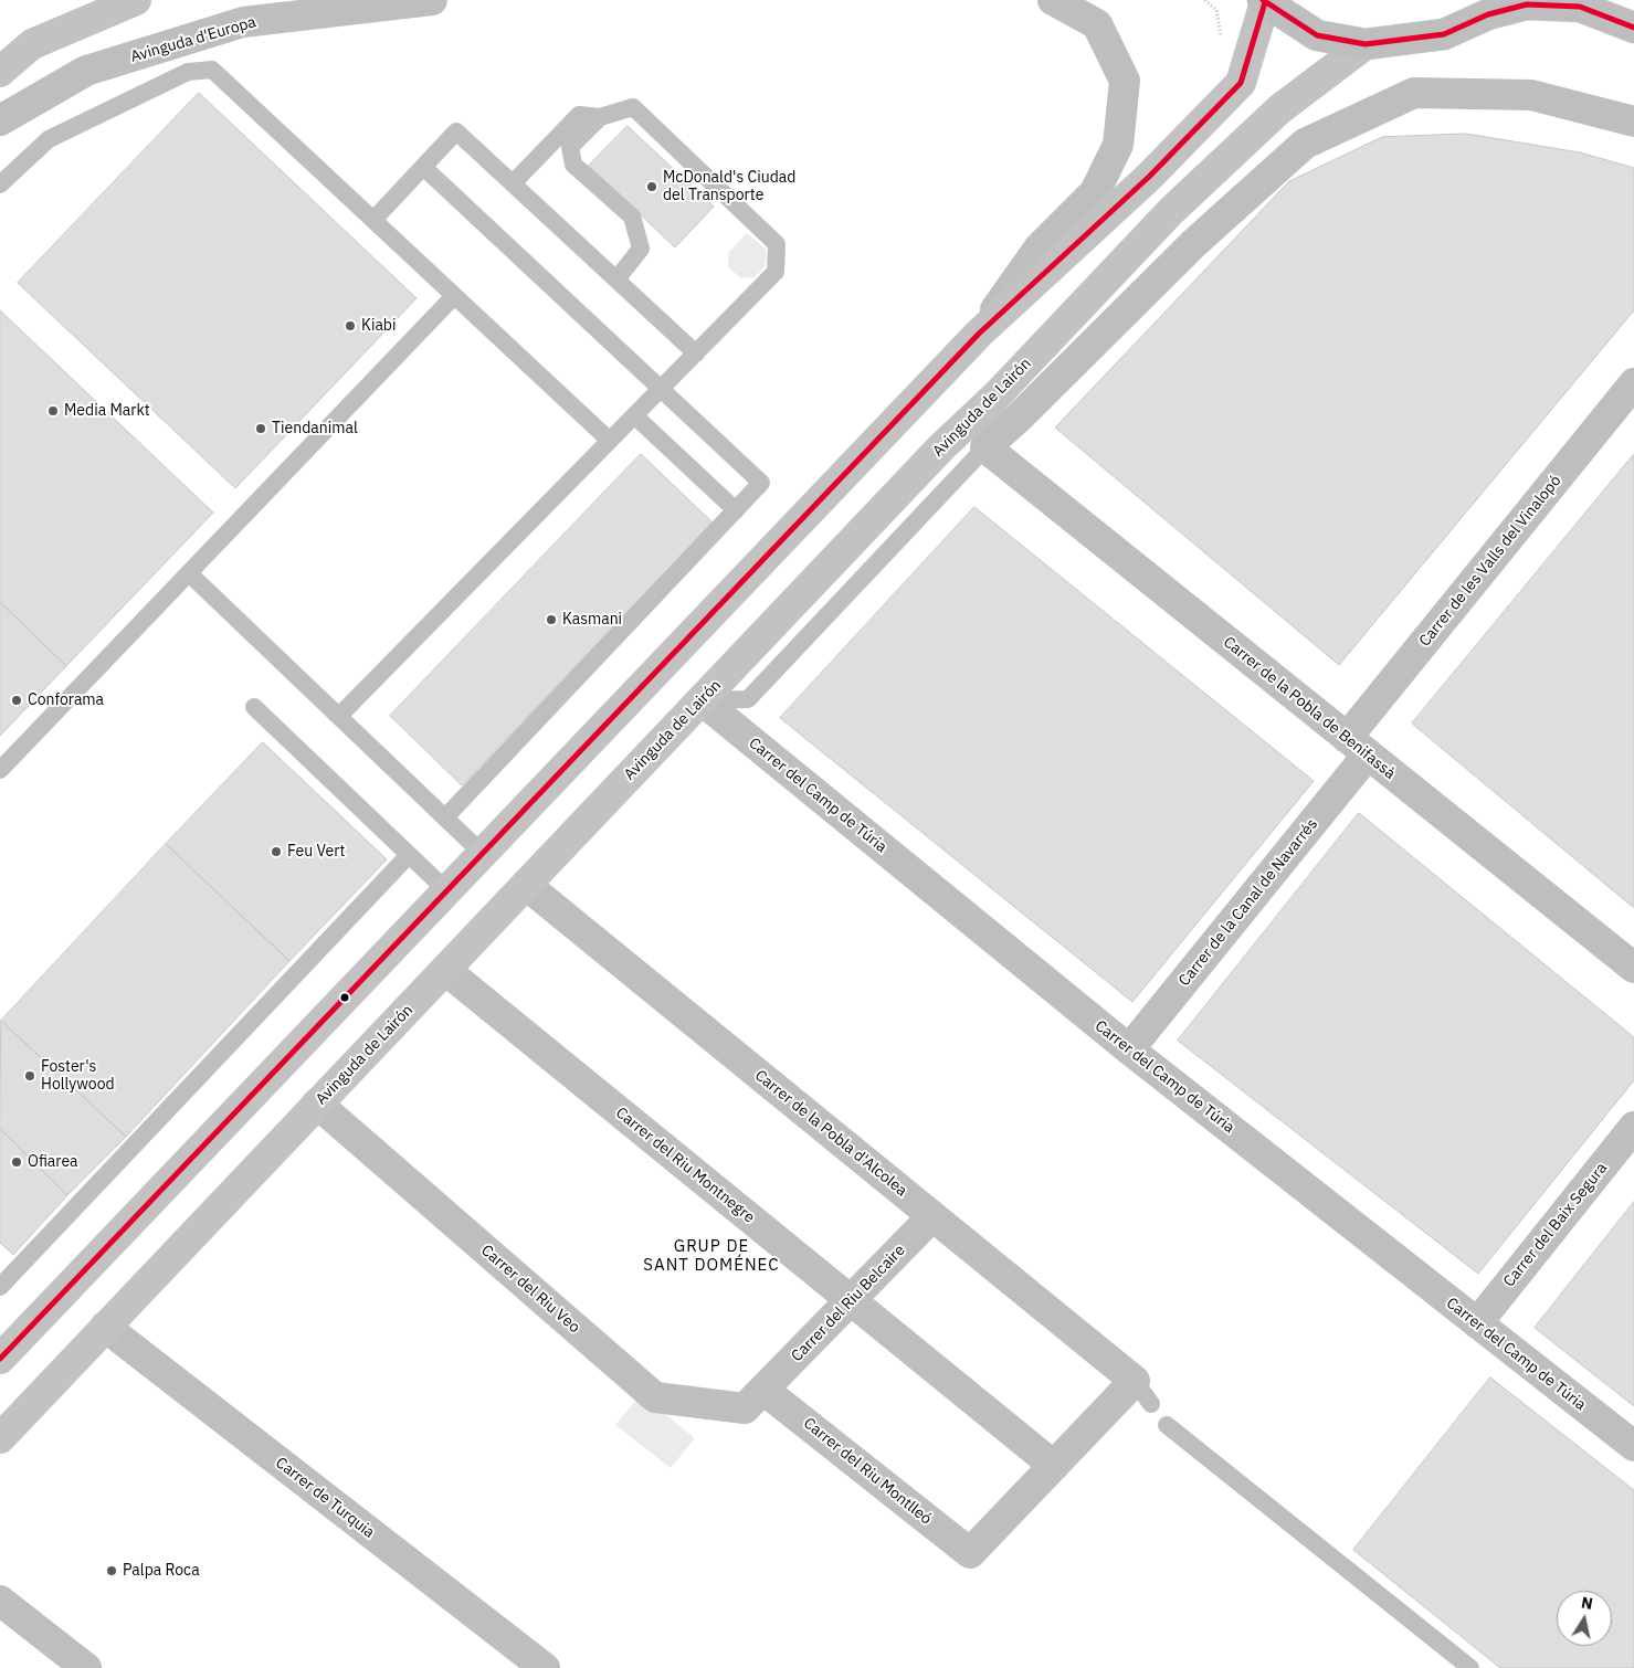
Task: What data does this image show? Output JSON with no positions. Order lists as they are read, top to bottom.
{
  "streets": {
    "street": [
      "Avinguda d'Europa",
      "Avinguda de Lairón",
      "Carrer de les Valls del Vinalopó",
      "Carrer de la Pobla de Benifassà",
      "Carrer del Camp de Túria",
      "Carrer de la Canal de Navarrés",
      "Carrer de la Pobla d'Alcolea",
      "Carrer del Riu Montnegre",
      "Carrer del Baix Segura",
      "Carrer del Riu Veo",
      "Carrer del Riu Belcaire",
      "Carrer del Riu Montlleó",
      "Carrer de Turquia"
    ]
  },
  "crossings": [
    ["Avinguda de Lairón", "Carrer de la Pobla de Benifassà"],
    ["Avinguda de Lairón", "Carrer del Camp de Túria"],
    ["Avinguda de Lairón", "Carrer de la Pobla d'Alcolea"],
    ["Avinguda de Lairón", "Carrer del Riu Montnegre"],
    ["Avinguda de Lairón", "Carrer del Riu Veo"],
    ["Avinguda de Lairón", "Carrer de Turquia"],
    ["Carrer de les Valls del Vinalopó", "Carrer de la Pobla de Benifassà"],
    ["Carrer de les Valls del Vinalopó", "Carrer de la Canal de Navarrés"],
    ["Carrer de la Pobla de Benifassà", "Carrer de la Canal de Navarrés"],
    ["Carrer del Camp de Túria", "Carrer de la Canal de Navarrés"],
    ["Carrer del Camp de Túria", "Carrer del Baix Segura"],
    ["Carrer de la Pobla d'Alcolea", "Carrer del Riu Montnegre"],
    ["Carrer de la Pobla d'Alcolea", "Carrer del Riu Belcaire"],
    ["Carrer de la Pobla d'Alcolea", "Carrer del Riu Montlleó"],
    ["Carrer del Riu Montnegre", "Carrer del Riu Belcaire"],
    ["Carrer del Riu Montnegre", "Carrer del Riu Montlleó"],
    ["Carrer del Riu Veo", "Carrer del Riu Belcaire"],
    ["Carrer del Riu Veo", "Carrer del Riu Montlleó"],
    ["Carrer del Riu Belcaire", "Carrer del Riu Montlleó"]
  ],
  "districts": ["GRUP DE SANT DOMÉNEC"],
  "places": [
    "McDonald's Ciudad del Transporte",
    "Kiabi",
    "Media Markt",
    "Tiendanimal",
    "Kasmani",
    "Conforama",
    "Feu Vert",
    "Foster's Hollywood",
    "Ofiarea",
    "Palpa Roca"
  ],
  "north": "top"
}
